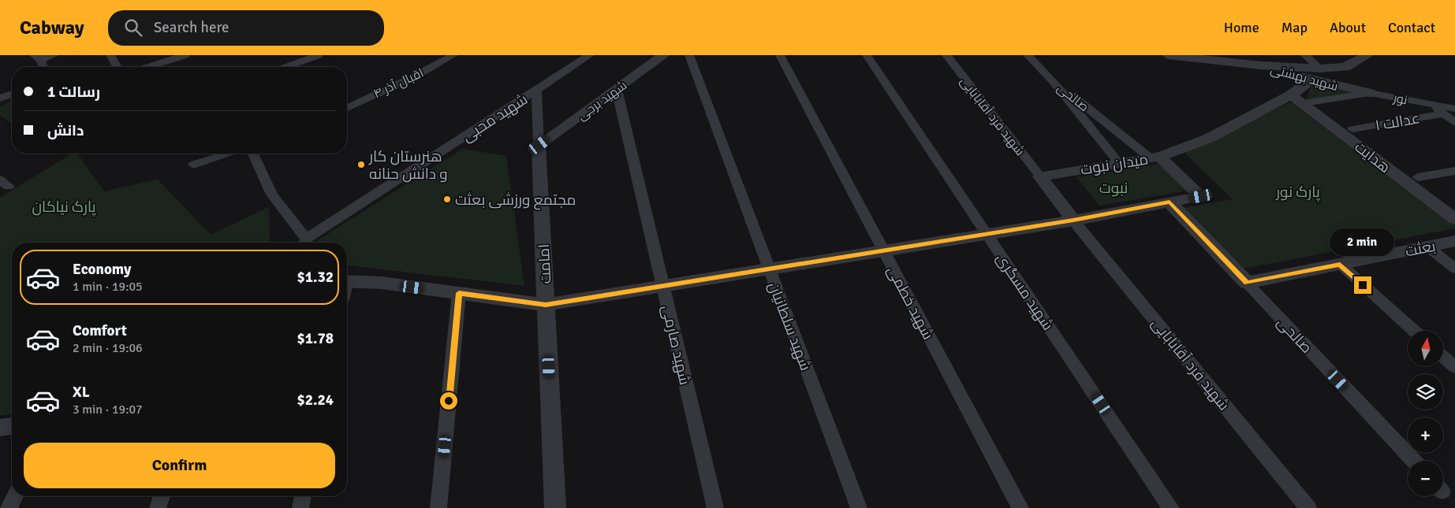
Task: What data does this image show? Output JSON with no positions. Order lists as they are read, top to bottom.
{
  "streets": {
    "street": [
      "شهید بهشتی",
      "اقبال آذر ۴",
      "صالحی",
      "نور",
      "شهید برجی",
      "شهید فرد آقابابایی",
      "شهید محبی",
      "عدالت ۱",
      "هدایت",
      "میدان نبوت",
      "بعثت",
      "امامت",
      "شهید مسگری",
      "شهید خطمی",
      "شهید سلطانیان",
      "شهید صارمی"
    ]
  },
  "crossings": [
    ["شهید بهشتی", "نور"],
    ["صالحی", "میدان نبوت"],
    ["صالحی", "بعثت"],
    ["نور", "هدایت"],
    ["شهید برجی", "امامت"],
    ["شهید برجی", "شهید صارمی"],
    ["شهید فرد آقابابایی", "میدان نبوت"],
    ["شهید محبی", "امامت"]
  ],
  "parks": ["نبوت", "پارک نور", "پارک نیاکان"],
  "places": ["هنرستان کار و دانش حنانه", "مجتمع ورزشی بعثت"],
  "north": "top",
  "page": {
    "header": "Cabway",
    "search": "Search here",
    "nav": [
      "Home",
      "Map",
      "About",
      "Contact"
    ],
    "banner": ["رسالت 1", "دانش"],
    "bubble": "2 min",
    "list": [
      {
        "name": "Economy",
        "note": "1 min · 19:05",
        "value": "$1.32"
      },
      {
        "name": "Comfort",
        "note": "2 min · 19:06",
        "value": "$1.78"
      },
      {
        "name": "XL",
        "note": "3 min · 19:07",
        "value": "$2.24"
      }
    ],
    "map_buttons": ["+", "−"],
    "buttons": "Confirm"
  }
}
